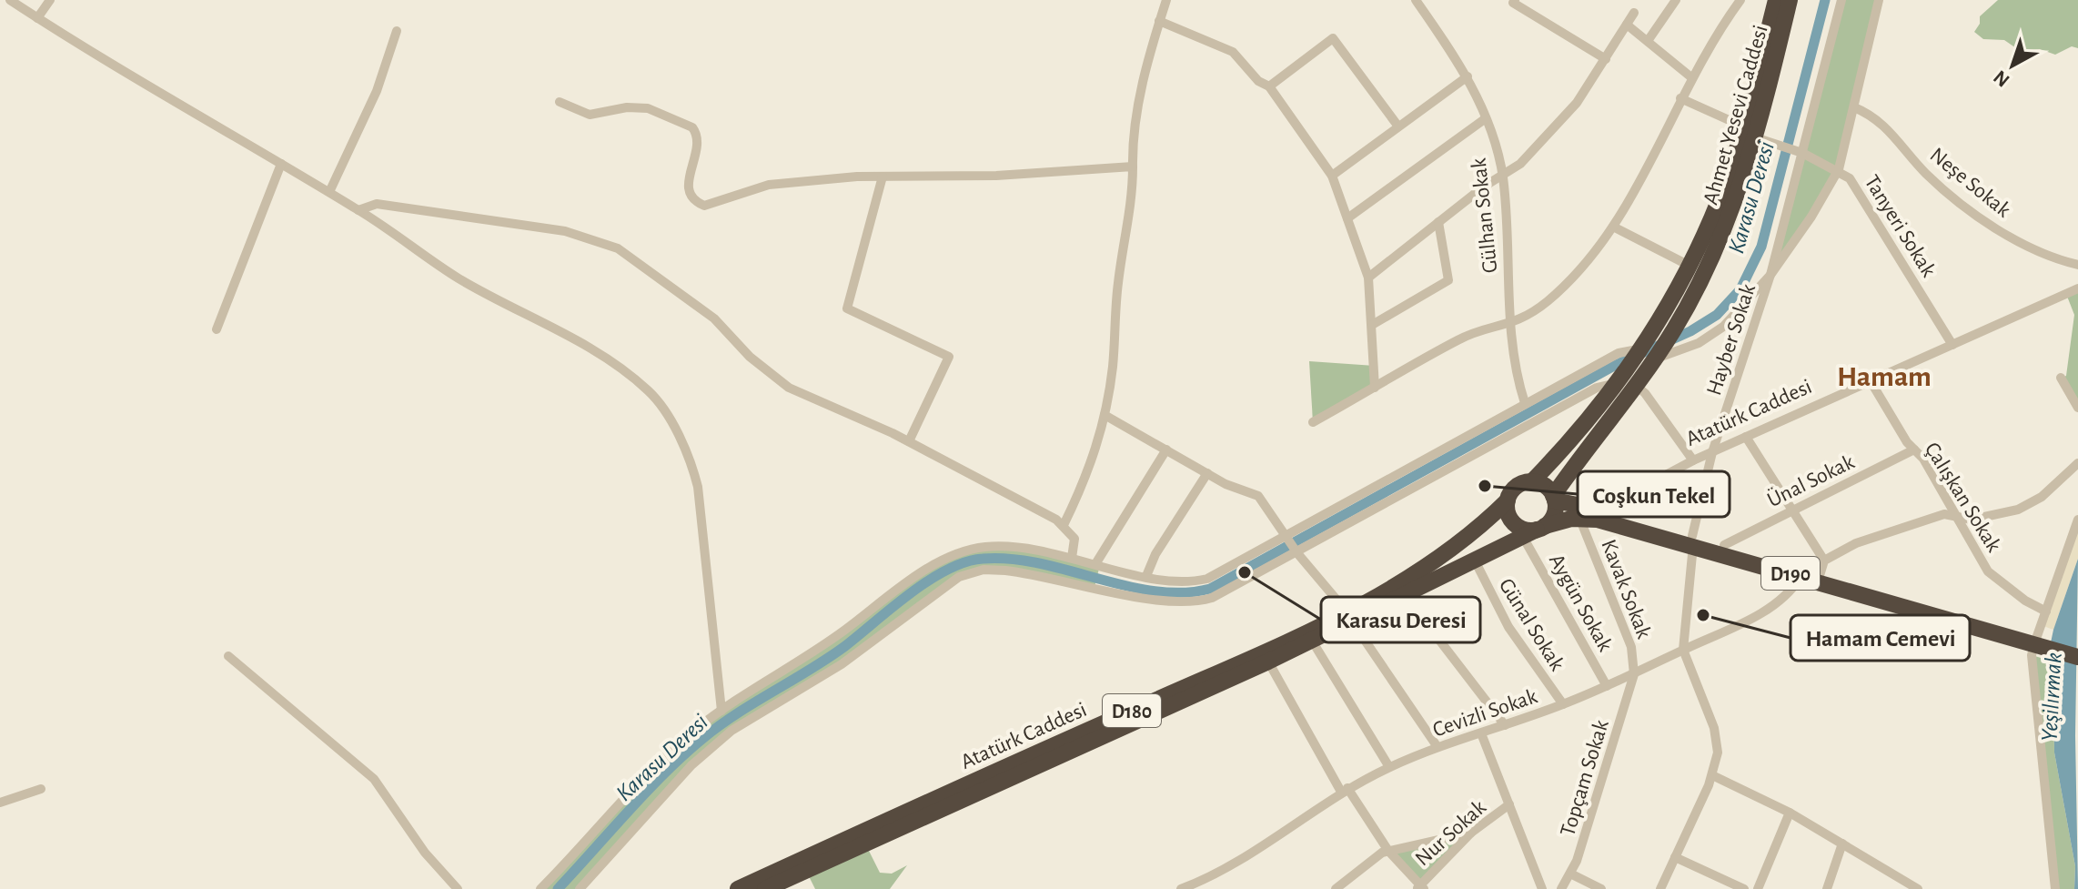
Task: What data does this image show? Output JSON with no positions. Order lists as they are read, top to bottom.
{
  "streets": {
    "highway": [
      "Ahmet Yesevi Caddesi",
      "Atatürk Caddesi",
      "D190",
      "D180"
    ],
    "street": [
      "Neşe Sokak",
      "Gülhan Sokak",
      "Tanyeri Sokak",
      "Hayber Sokak",
      "Ünal Sokak",
      "Çalışkan Sokak",
      "Kavak Sokak",
      "Aygün Sokak",
      "Günal Sokak",
      "Cevizli Sokak",
      "Topçam Sokak",
      "Nur Sokak"
    ]
  },
  "crossings": [
    ["Ahmet Yesevi Caddesi", "Tanyeri Sokak"],
    ["Ahmet Yesevi Caddesi", "Atatürk Caddesi"],
    ["Ahmet Yesevi Caddesi", "D190"],
    ["Ahmet Yesevi Caddesi", "Aygün Sokak"],
    ["Neşe Sokak", "Hayber Sokak"],
    ["Tanyeri Sokak", "Hayber Sokak"],
    ["Tanyeri Sokak", "Atatürk Caddesi"],
    ["Hayber Sokak", "Atatürk Caddesi"],
    ["Hayber Sokak", "D190"],
    ["Hayber Sokak", "Cevizli Sokak"],
    ["Atatürk Caddesi", "Çalışkan Sokak"],
    ["Atatürk Caddesi", "D190"],
    ["Atatürk Caddesi", "Aygün Sokak"],
    ["Atatürk Caddesi", "Günal Sokak"],
    ["Ünal Sokak", "Çalışkan Sokak"],
    ["Ünal Sokak", "D190"],
    ["D190", "Kavak Sokak"],
    ["D190", "Aygün Sokak"],
    ["D190", "Cevizli Sokak"],
    ["Kavak Sokak", "Cevizli Sokak"],
    ["Kavak Sokak", "Topçam Sokak"],
    ["Aygün Sokak", "Cevizli Sokak"],
    ["Günal Sokak", "Cevizli Sokak"],
    ["Cevizli Sokak", "Topçam Sokak"]
  ],
  "districts": ["Hamam"],
  "water": ["Karasu Deresi", "Yeşilırmak"],
  "places": ["Coşkun Tekel", "Karasu Deresi", "Hamam Cemevi"],
  "north": "bottom left"
}
